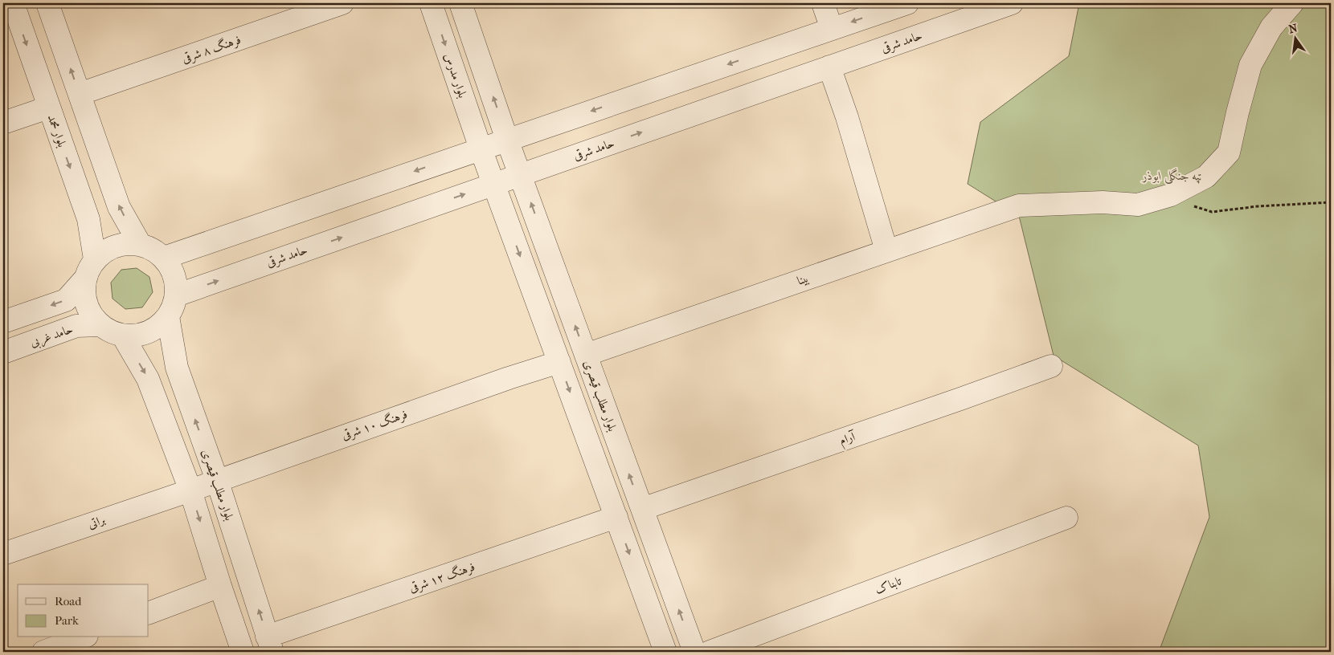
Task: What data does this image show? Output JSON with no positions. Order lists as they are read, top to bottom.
{
  "streets": {
    "street": [
      "حامد شرقی",
      "فرهنگ ۸ شرقی",
      "بلوار مدرس",
      "بلوار محمد",
      "بینا",
      "حامد غربی",
      "بلوار مطلب قیصری",
      "فرهنگ ۱۰ شرقی",
      "آرام",
      "براتی",
      "فرهنگ ۱۲ شرقی",
      "تابناک"
    ]
  },
  "crossings": [
    ["حامد شرقی", "بلوار محمد"],
    ["حامد شرقی", "حامد غربی"],
    ["حامد شرقی", "بلوار مطلب قیصری"],
    ["بلوار محمد", "حامد غربی"],
    ["بلوار محمد", "بلوار مطلب قیصری"],
    ["بینا", "بلوار مطلب قیصری"],
    ["حامد غربی", "بلوار مطلب قیصری"],
    ["بلوار مطلب قیصری", "فرهنگ ۱۰ شرقی"],
    ["بلوار مطلب قیصری", "آرام"],
    ["بلوار مطلب قیصری", "فرهنگ ۱۲ شرقی"],
    ["فرهنگ ۱۰ شرقی", "براتی"]
  ],
  "parks": ["تپه جنگلی ابوذر"],
  "legend": ["Road", "Park"],
  "north": "top"
}
